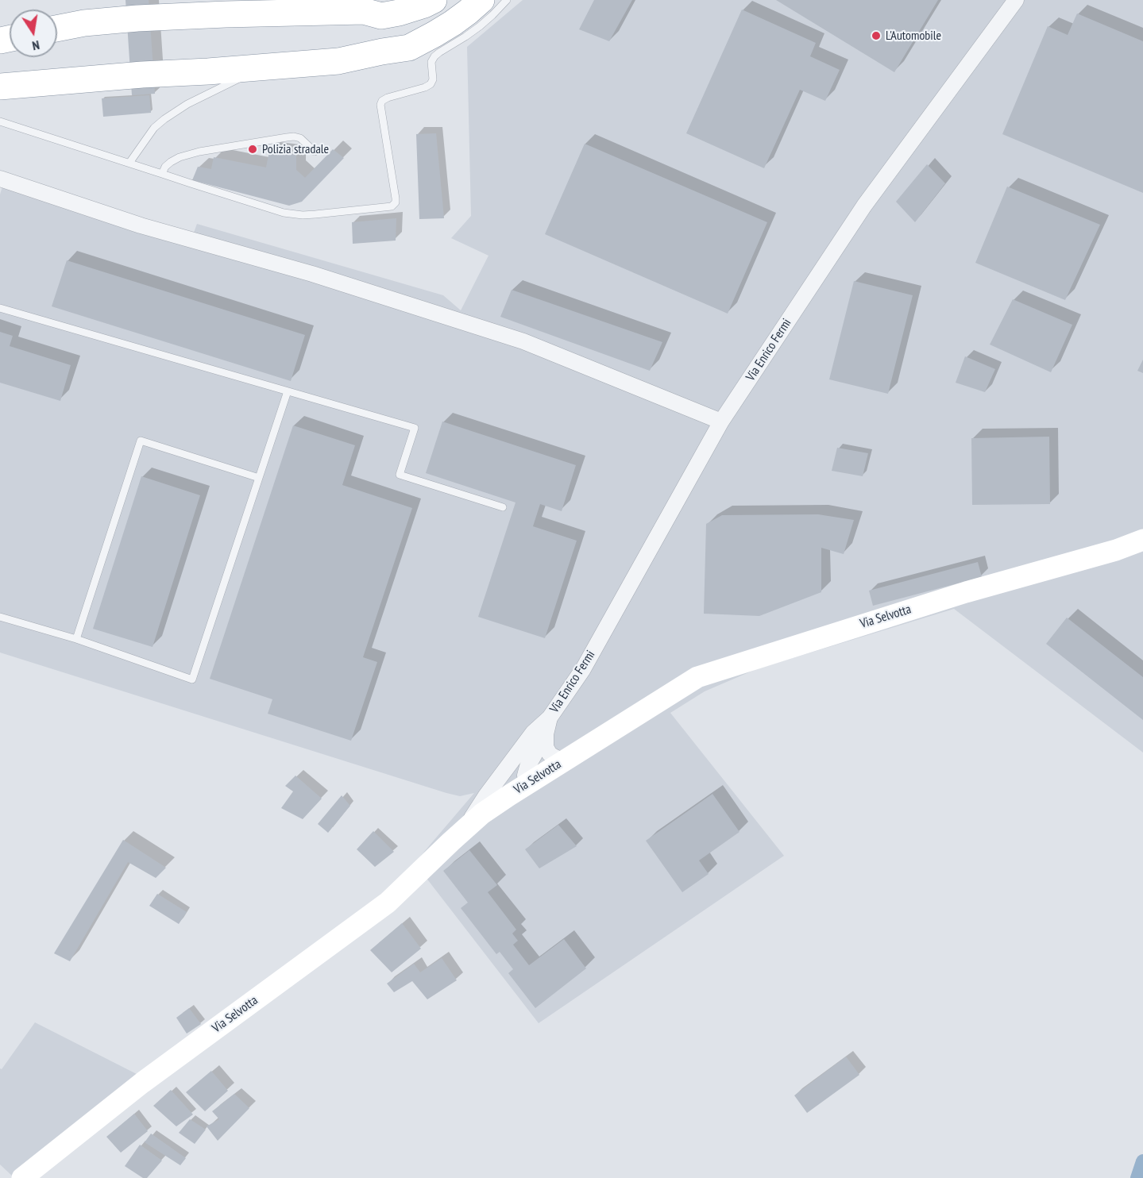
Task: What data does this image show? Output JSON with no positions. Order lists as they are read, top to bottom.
{
  "streets": {
    "street": ["Via Enrico Fermi", "Via Selvotta"]
  },
  "crossings": [
    ["Via Enrico Fermi", "Via Selvotta"]
  ],
  "places": ["L'Automobile", "Polizia stradale"],
  "north": "bottom"
}
